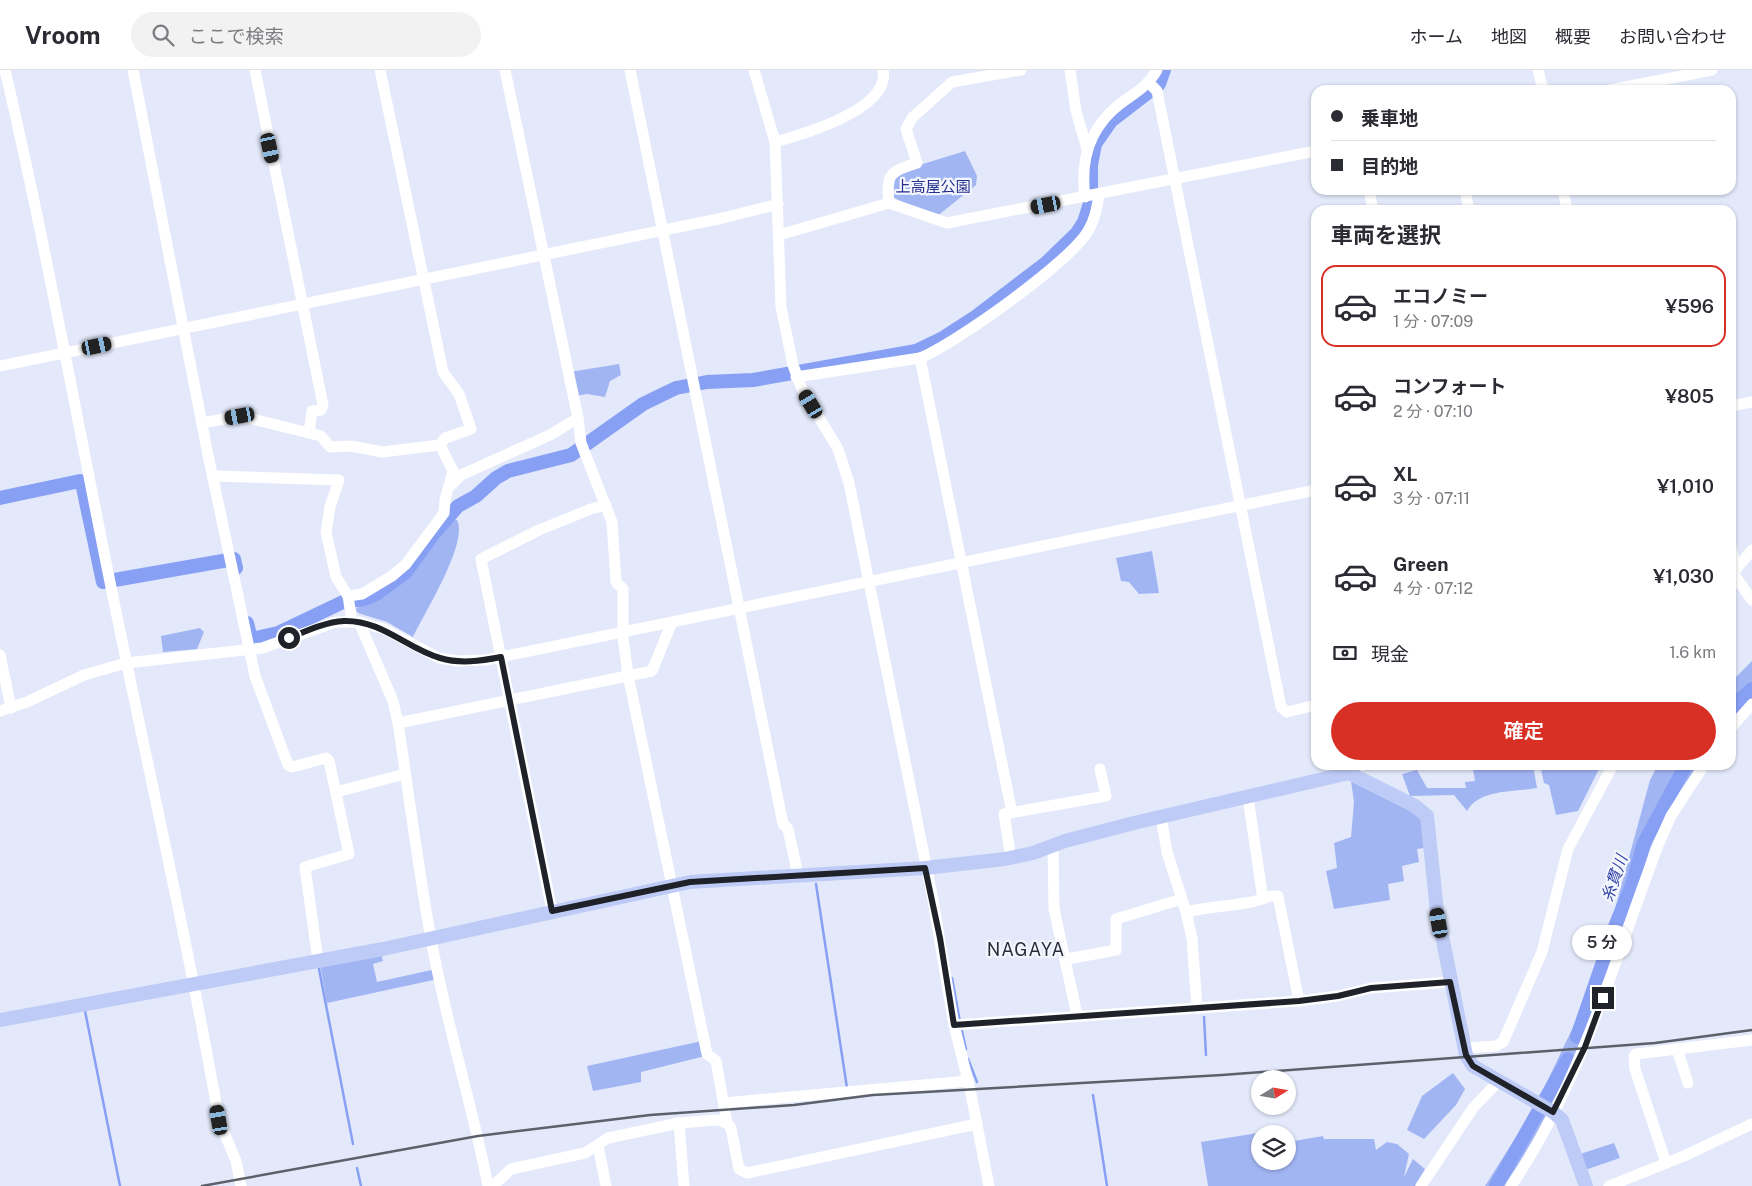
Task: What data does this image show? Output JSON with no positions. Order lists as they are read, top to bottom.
{
  "districts": ["NAGAYA"],
  "water": ["糸貫川"],
  "parks": ["上高屋公園"],
  "north": "right",
  "page": {
    "header": "Vroom",
    "search": "ここで検索",
    "nav": [
      "ホーム",
      "地図",
      "概要",
      "お問い合わせ"
    ],
    "banner": ["乗車地", "目的地"],
    "heading": "車両を選択",
    "list": [
      {
        "name": "エコノミー",
        "note": "1 分 · 07:09",
        "value": "¥596"
      },
      {
        "name": "コンフォート",
        "note": "2 分 · 07:10",
        "value": "¥805"
      },
      {
        "name": "XL",
        "note": "3 分 · 07:11",
        "value": "¥1,010"
      },
      {
        "name": "Green",
        "note": "4 分 · 07:12",
        "value": "¥1,030"
      }
    ],
    "pay": ["現金", "1.6 km"],
    "buttons": "確定",
    "bubble": "5 分"
  }
}
